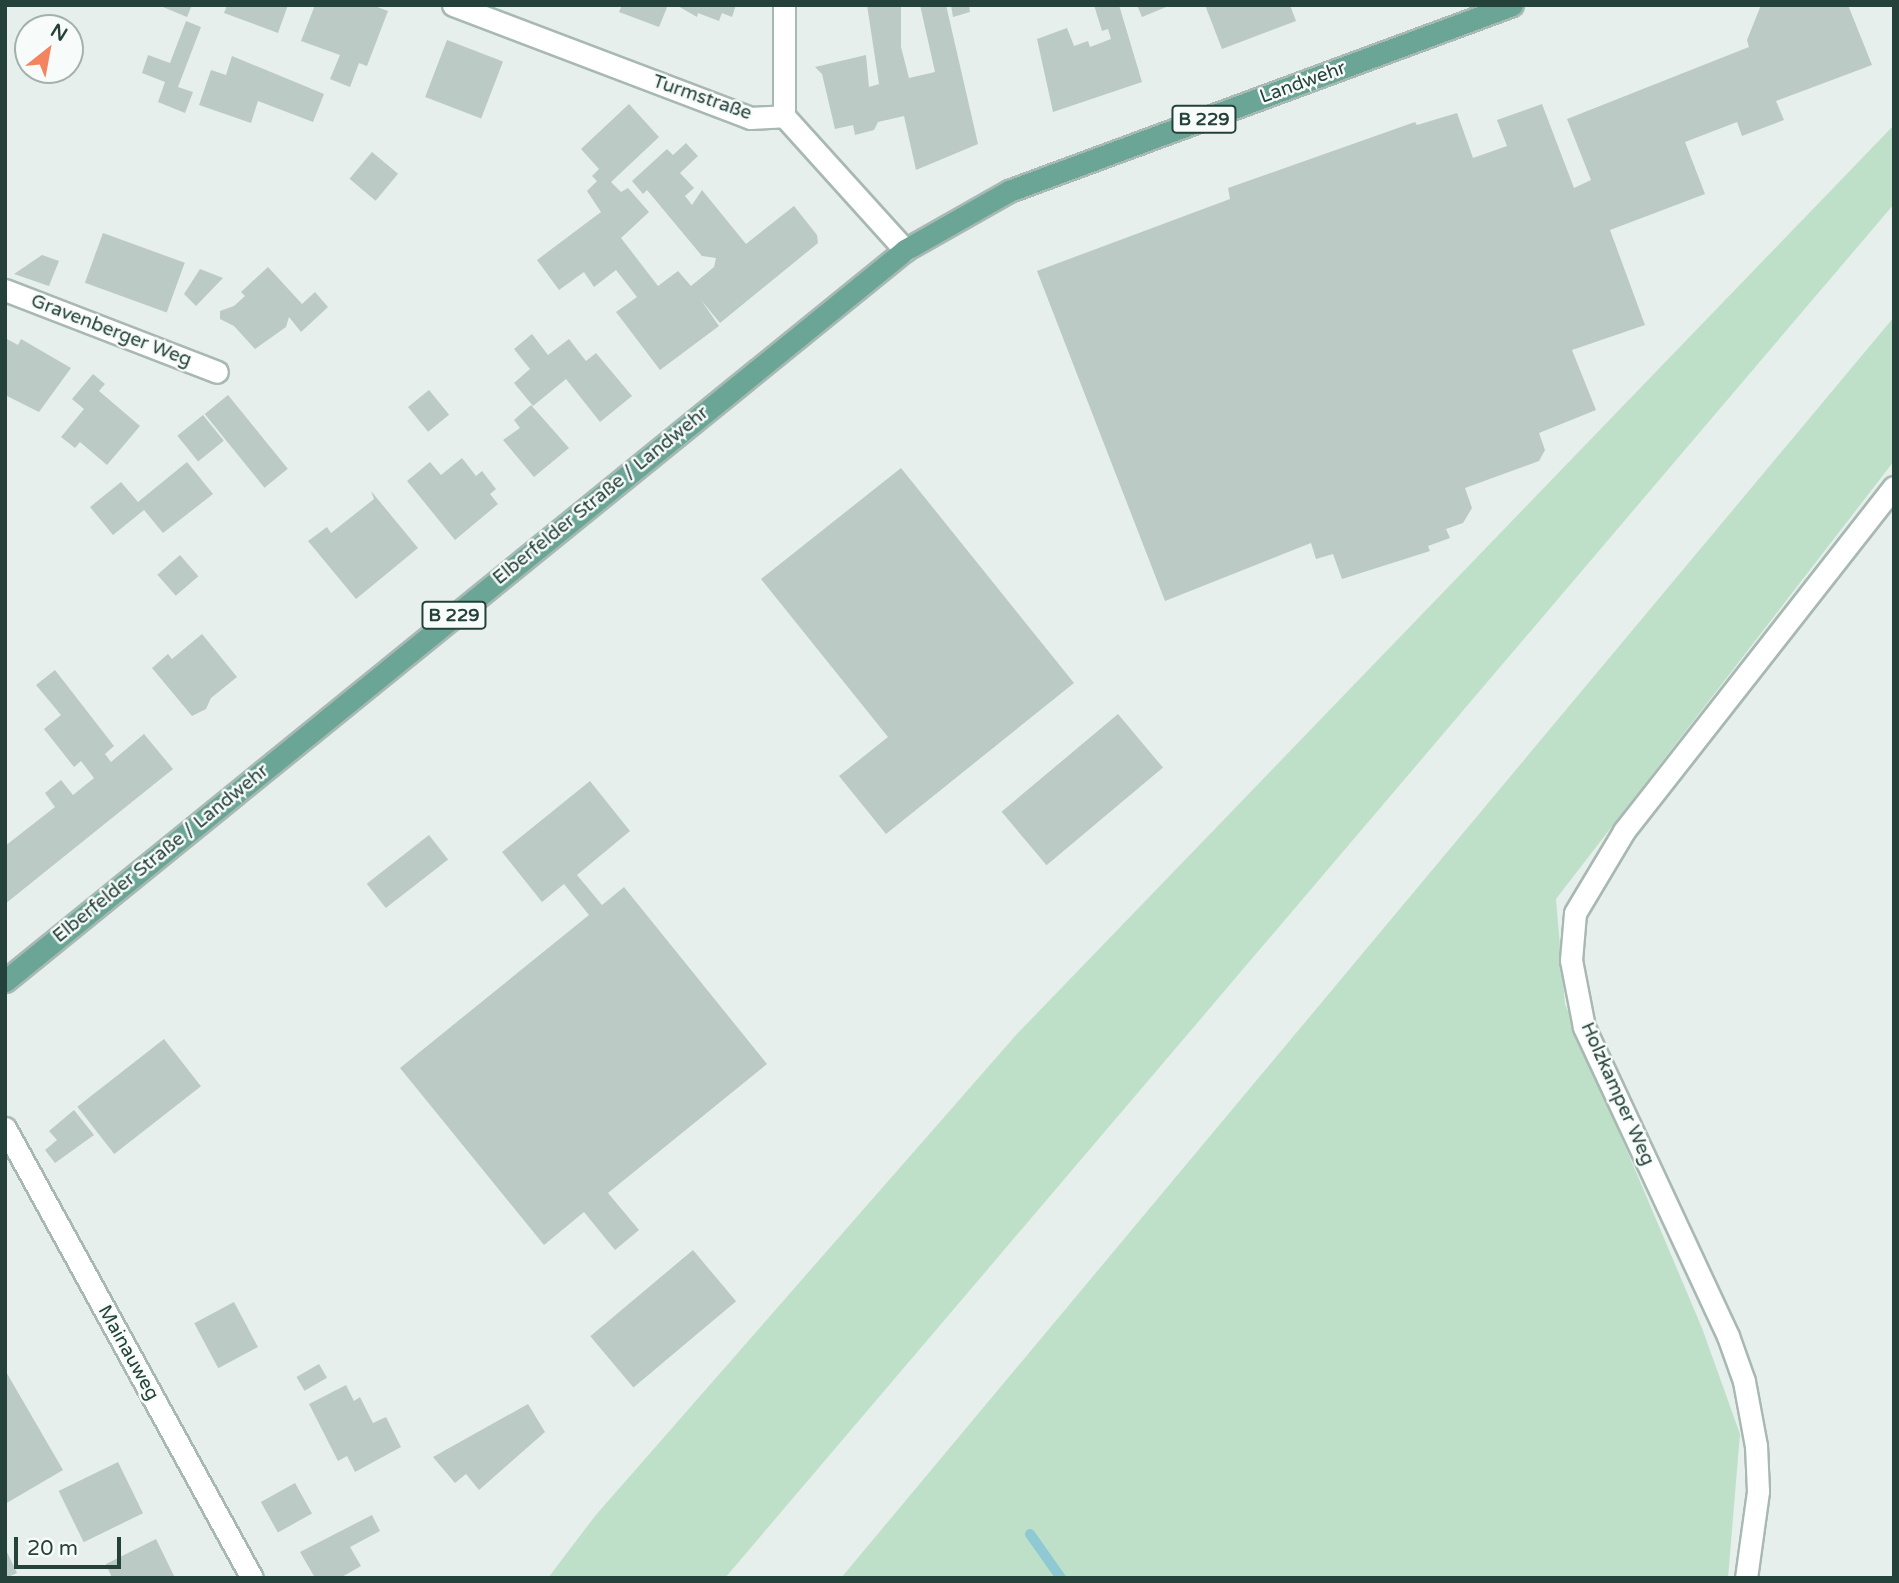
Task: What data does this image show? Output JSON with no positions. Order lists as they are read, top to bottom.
{
  "streets": {
    "main road": ["Landwehr", "B 229", "Elberfelder Straße / Landwehr"],
    "street": [
      "Turmstraße",
      "Gravenberger Weg",
      "Holzkamper Weg",
      "Mainauweg"
    ]
  },
  "crossings": [
    ["Landwehr", "Elberfelder Straße / Landwehr"]
  ],
  "scale_bar": "20 m",
  "north": "top right"
}
